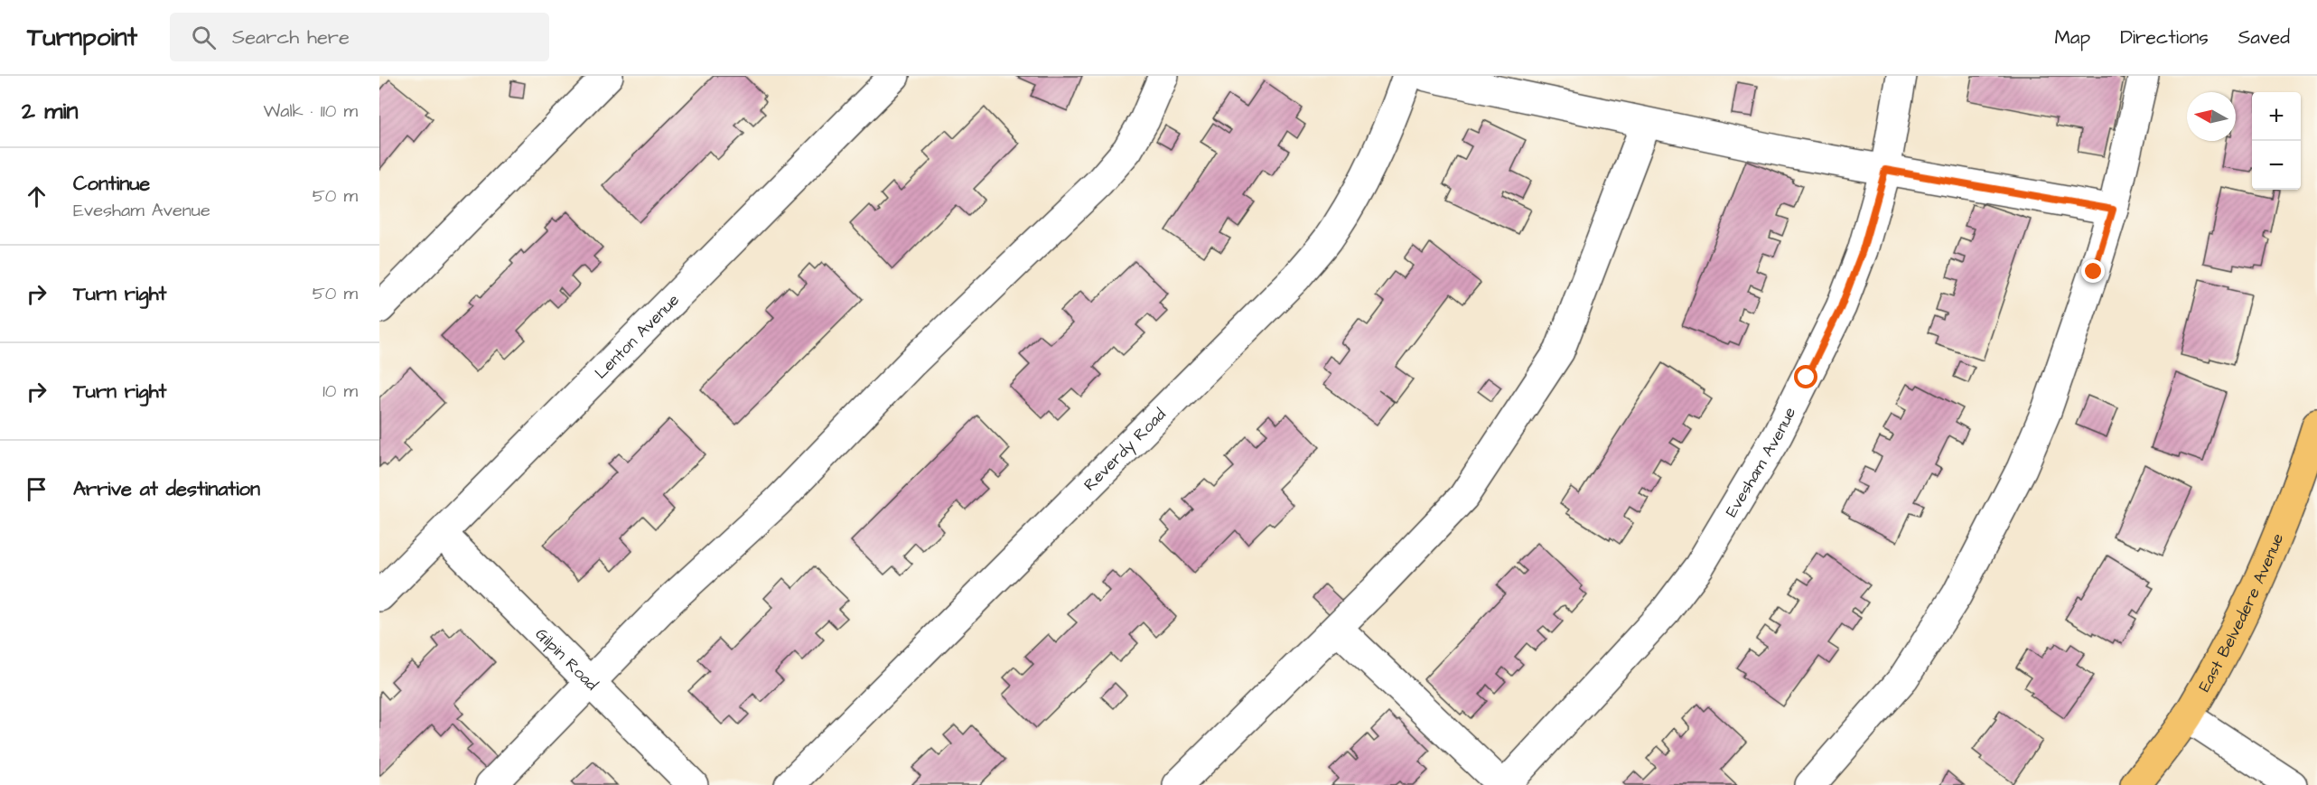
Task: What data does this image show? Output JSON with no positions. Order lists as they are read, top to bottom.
{
  "streets": {
    "main road": ["East Belvedere Avenue"],
    "street": [
      "Lenton Avenue",
      "Reverdy Road",
      "Evesham Avenue",
      "Gilpin Road"
    ]
  },
  "crossings": [
    ["Lenton Avenue", "Gilpin Road"]
  ],
  "north": "left",
  "page": {
    "header": "Turnpoint",
    "search": "Search here",
    "nav": ["Map", "Directions", "Saved"],
    "heading": ["2 min", "Walk · 110 m"],
    "map_buttons": ["+", "−"],
    "list": [
      ["Continue", "Evesham Avenue", "50 m"],
      ["Turn right", "50 m"],
      ["Turn right", "10 m"],
      "Arrive at destination"
    ]
  }
}
